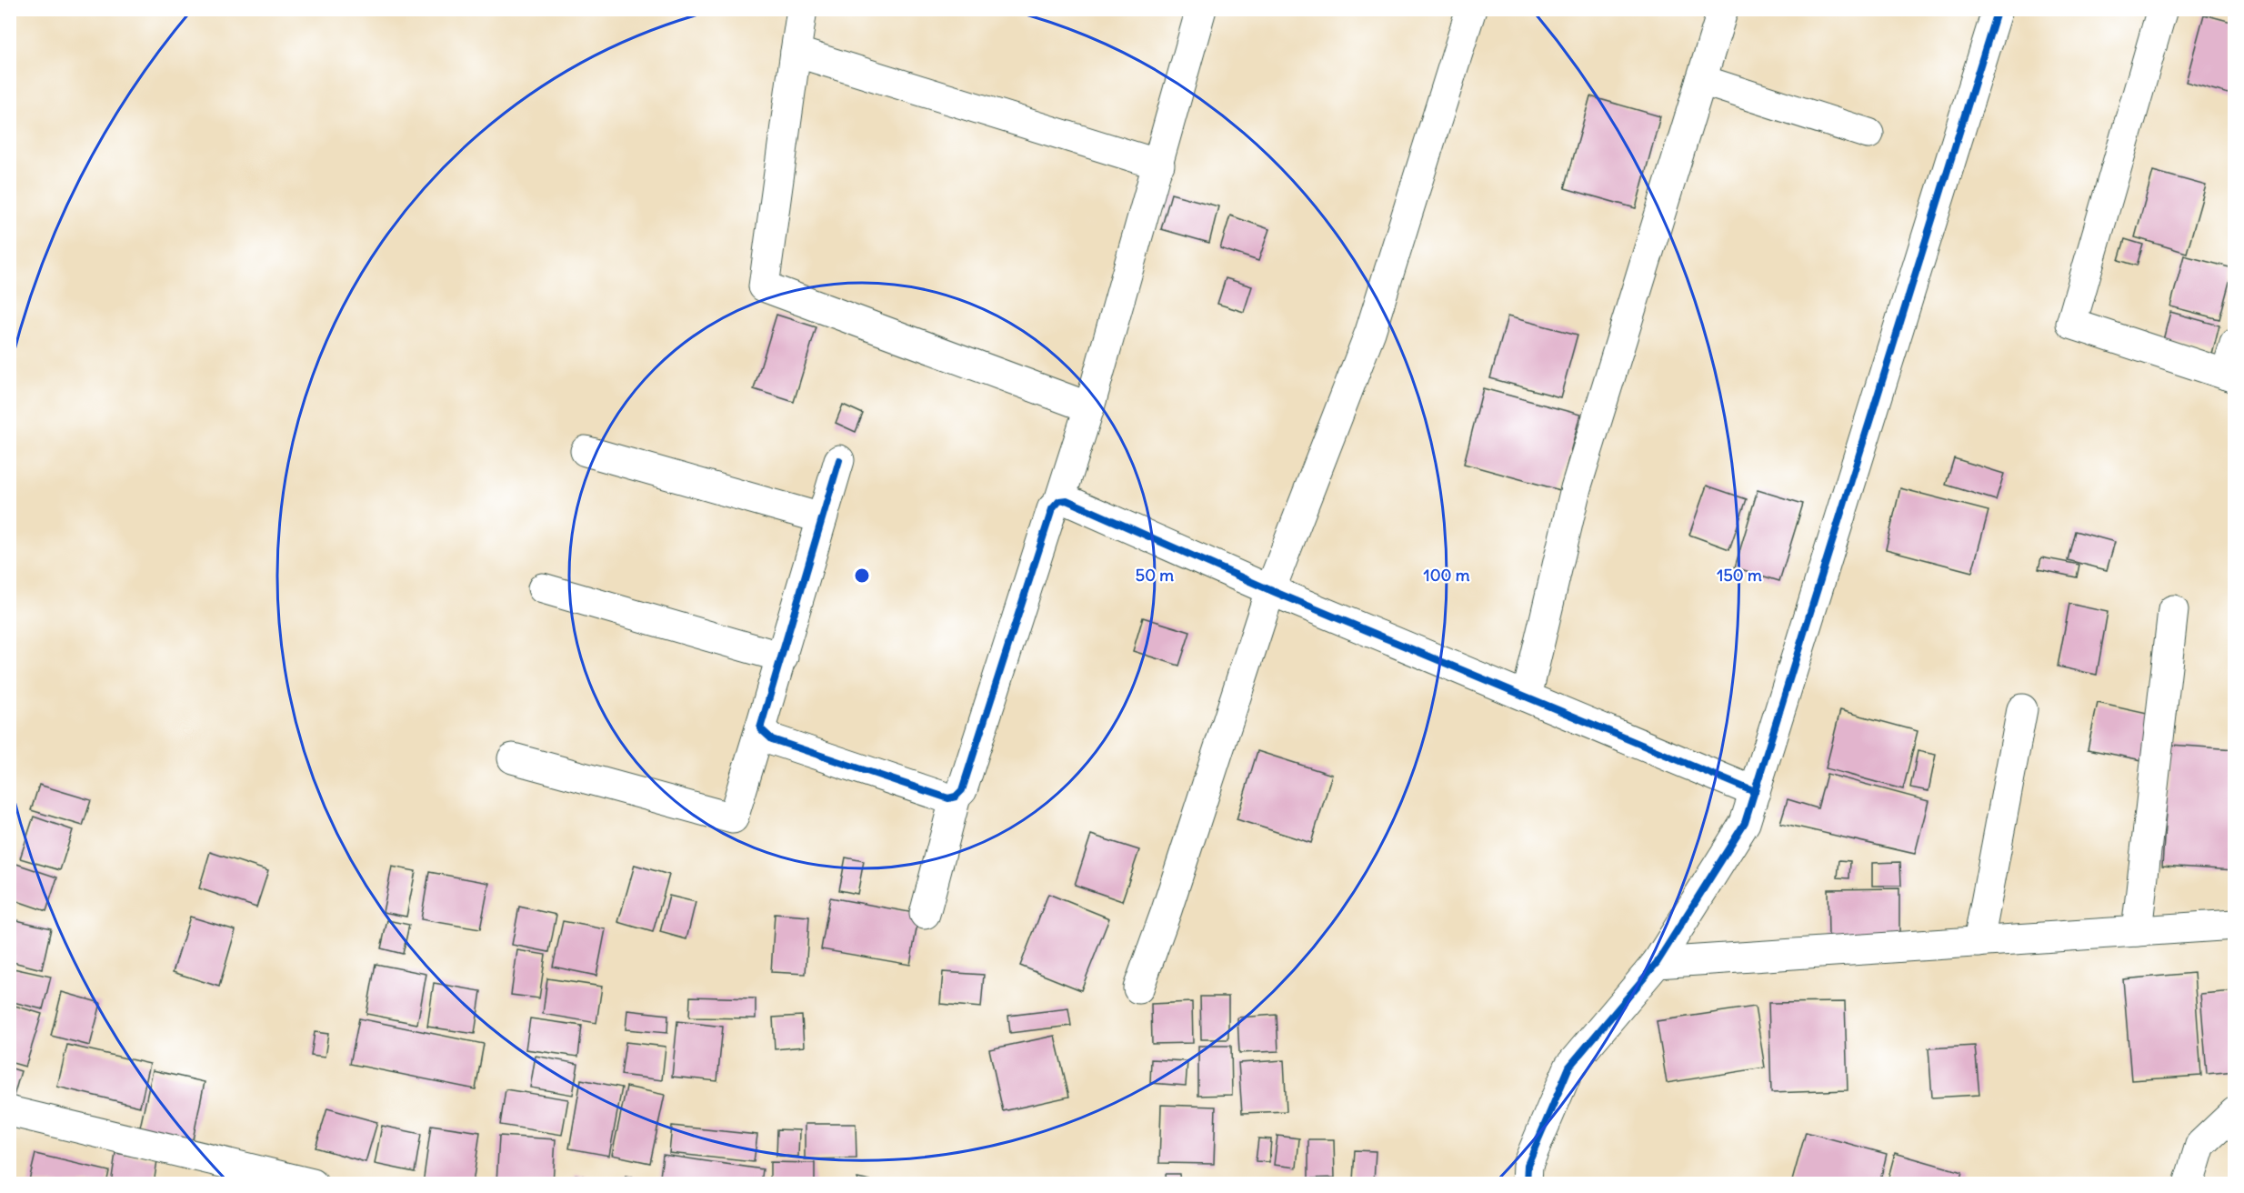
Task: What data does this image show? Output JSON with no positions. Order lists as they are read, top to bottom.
{
  "rings": ["50 m", "100 m", "150 m"]
}
